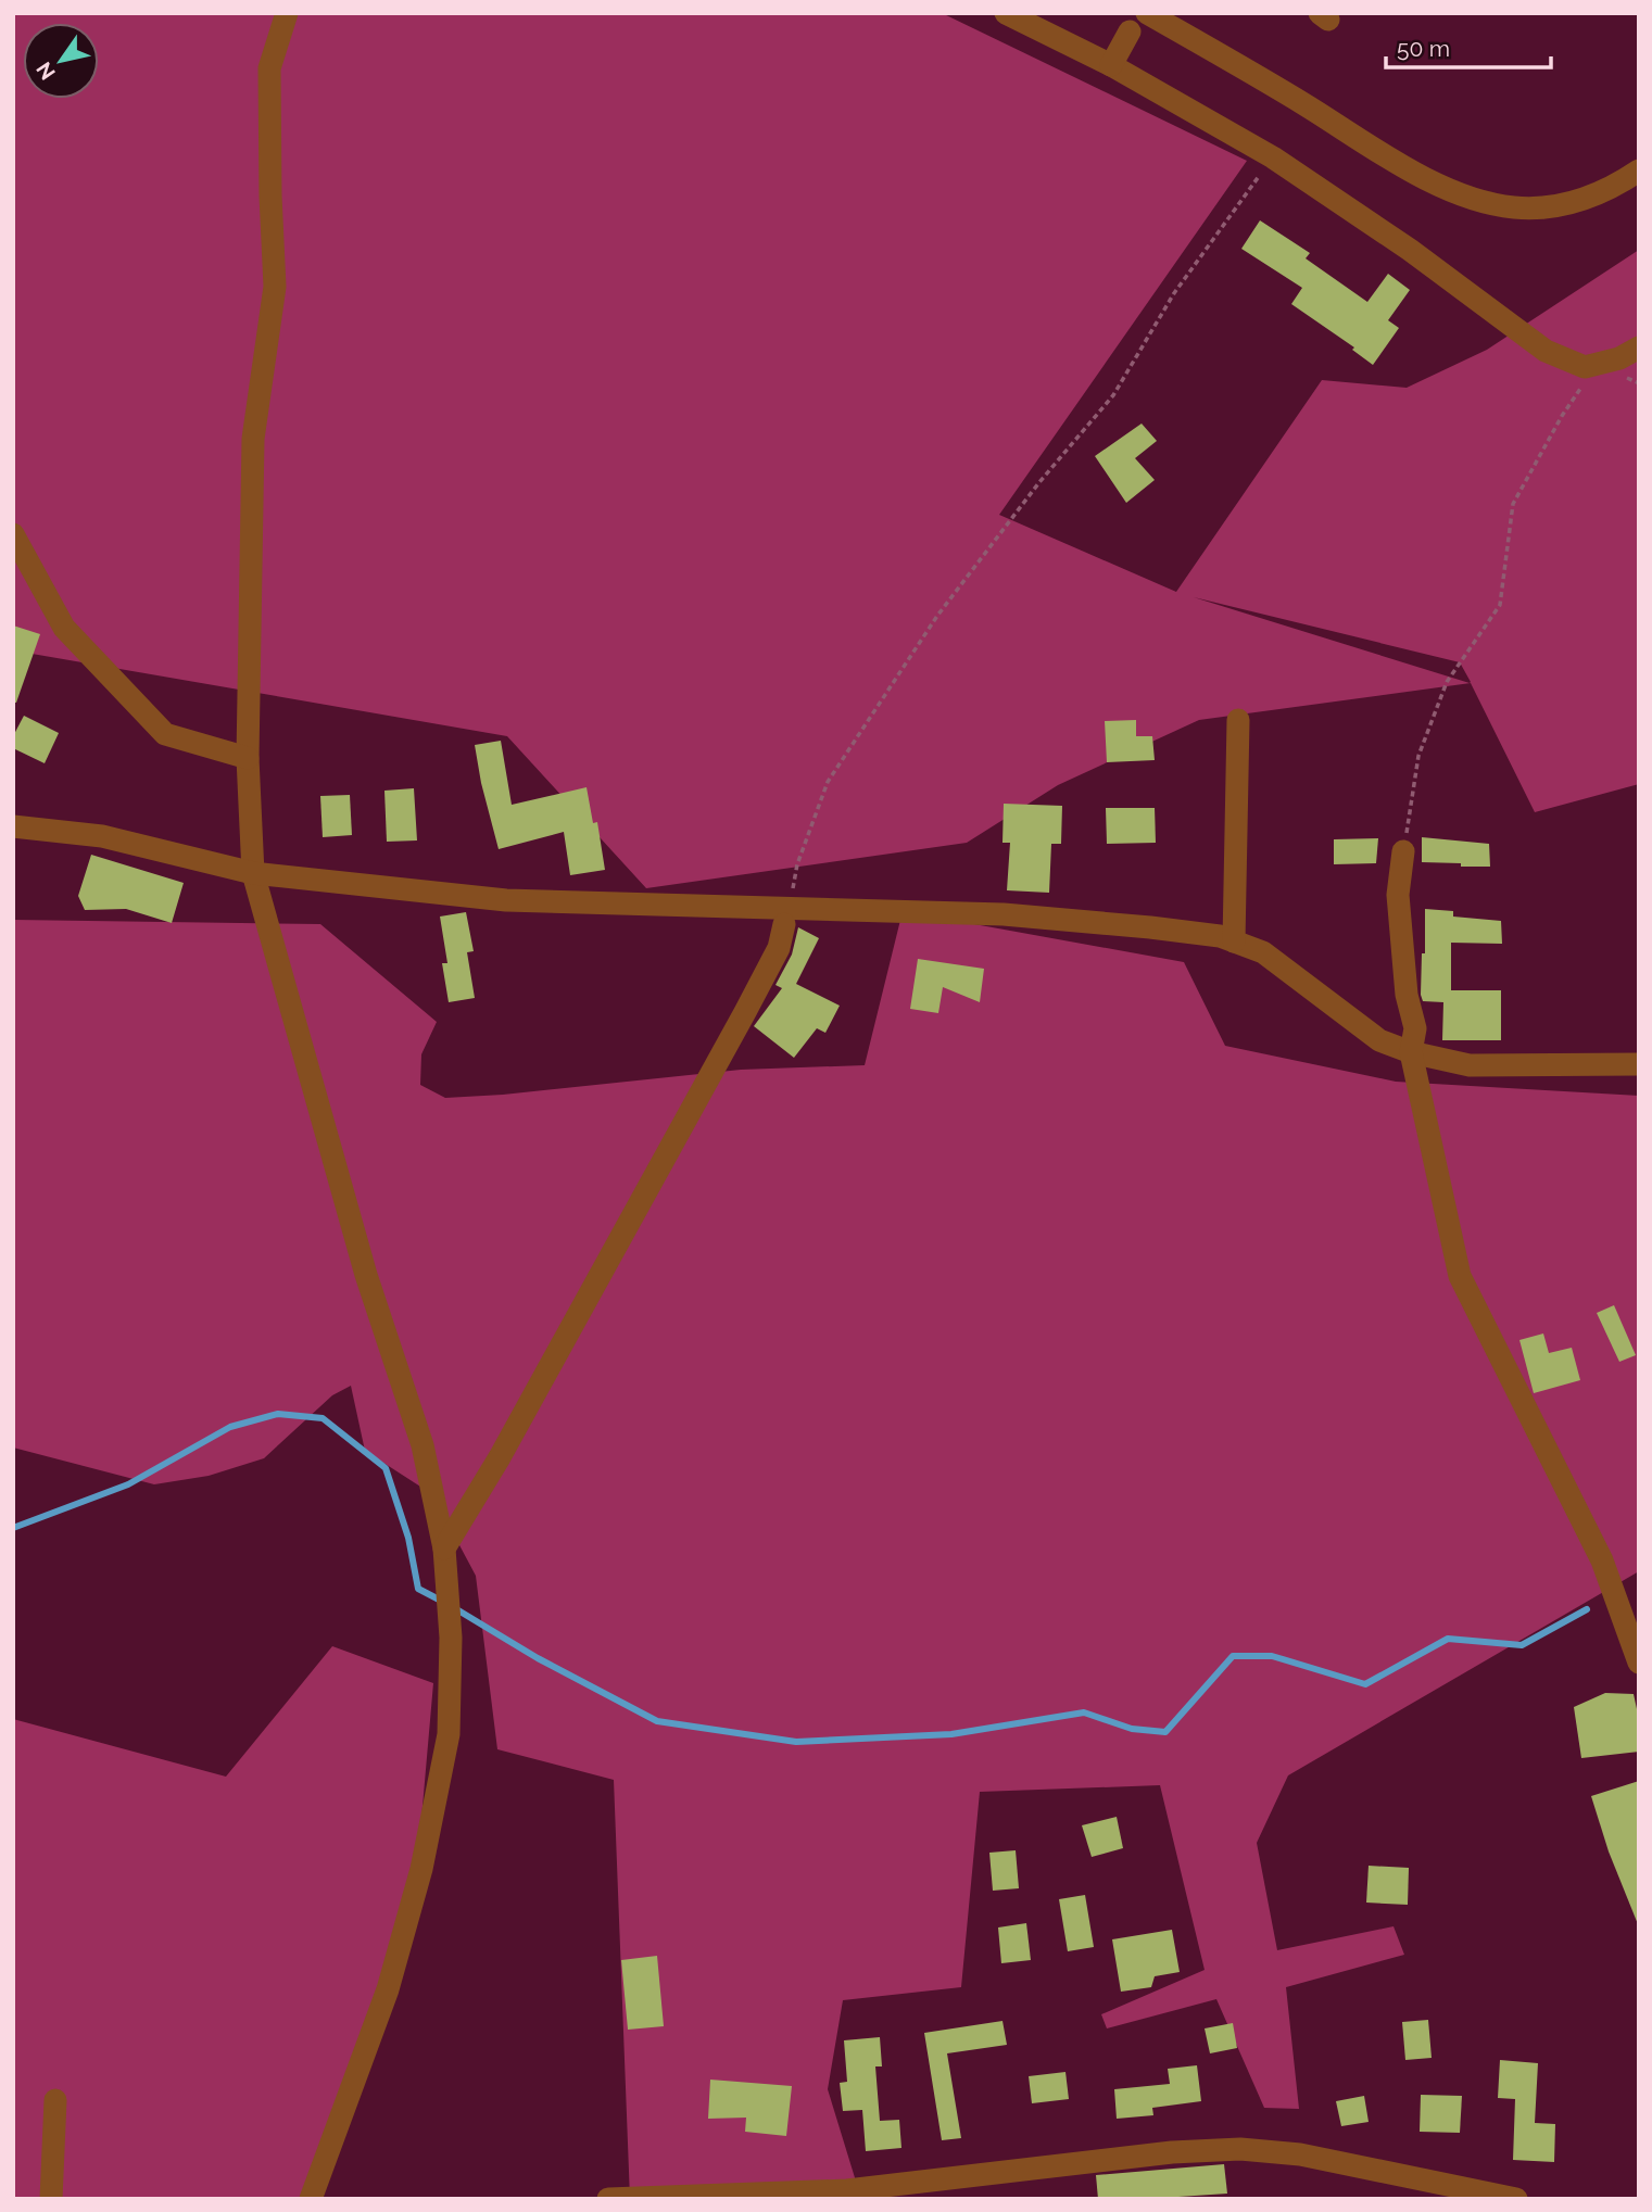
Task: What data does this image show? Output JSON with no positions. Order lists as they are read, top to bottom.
{
  "scale_bar": "50 m",
  "north": "bottom left"
}
